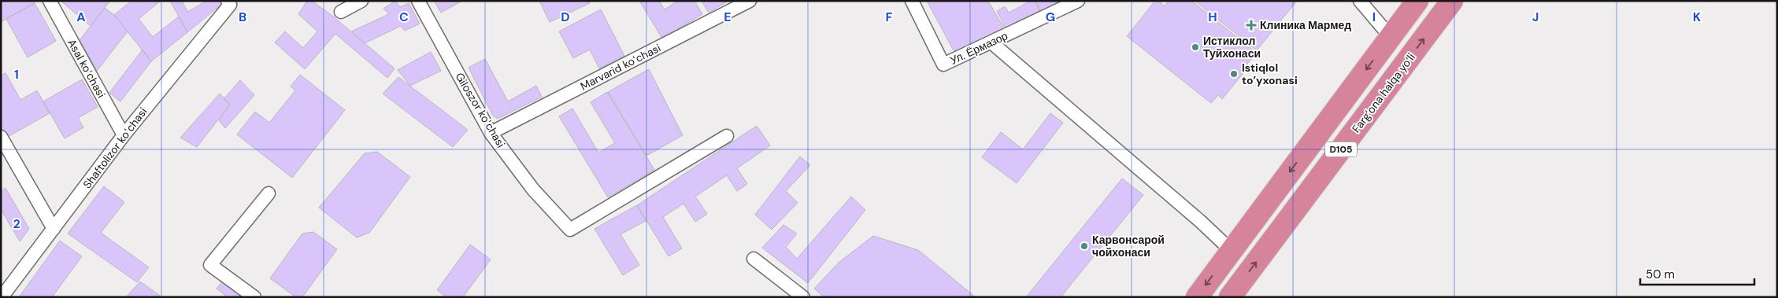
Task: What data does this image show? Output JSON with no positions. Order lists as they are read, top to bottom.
{
  "streets": {
    "highway": ["Farg‘ona halqa yo‘li", "D105"],
    "street": [
      "Ул. Ёрмазор",
      "Marvarid koʻchasi",
      "Asal koʻchasi",
      "Giloszor koʻchasi",
      "Shaftolizor koʻchasi"
    ]
  },
  "crossings": [
    ["Marvarid koʻchasi", "Giloszor koʻchasi"],
    ["Asal koʻchasi", "Shaftolizor koʻchasi"]
  ],
  "places": {
    "health": ["Клиника Мармед"],
    "other": ["Истиклол Туйхонаси", "Istiqlol to’yxonasi", "Карвонсарой чойхонаси"]
  },
  "scale_bar": "50 m",
  "grid": {
    "columns": [
      "A",
      "B",
      "C",
      "D",
      "E",
      "F",
      "G",
      "H",
      "I",
      "J",
      "K"
    ],
    "rows": ["1", "2"]
  }
}
